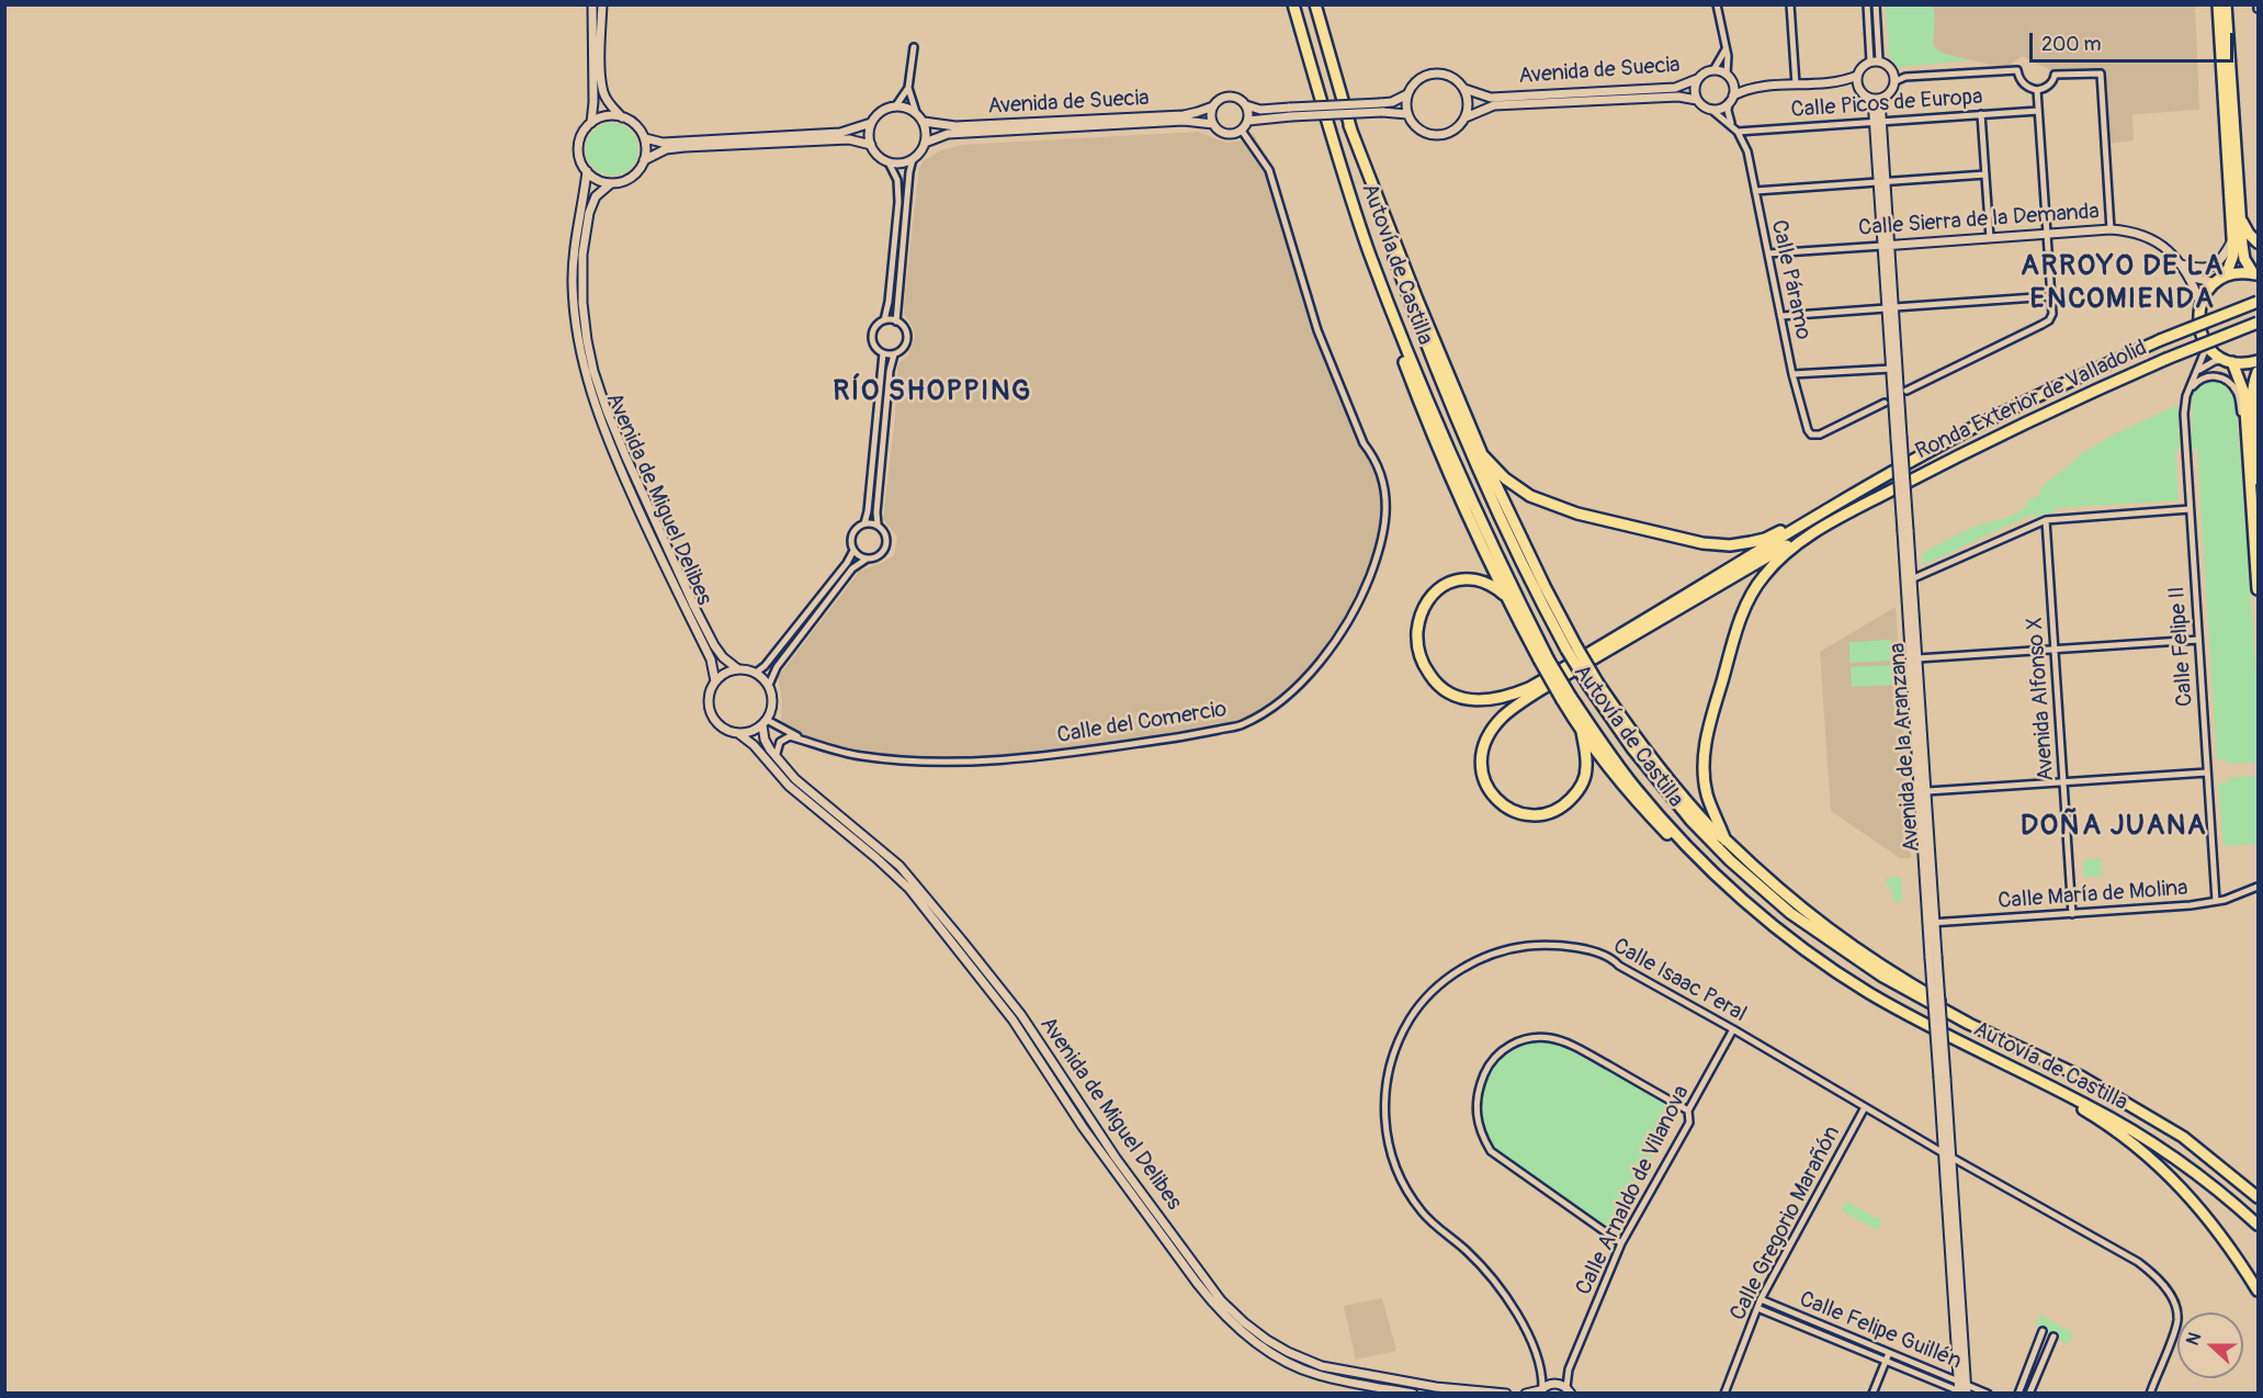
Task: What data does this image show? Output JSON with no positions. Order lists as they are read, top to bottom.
{
  "streets": {
    "highway": ["Autovía de Castilla", "Ronda Exterior de Valladolid"],
    "street": [
      "Avenida de Suecia",
      "Calle Picos de Europa",
      "Calle Sierra de la Demanda",
      "Calle Páramo",
      "Avenida de Miguel Delibes",
      "Calle Felipe II",
      "Avenida Alfonso X",
      "Calle del Comercio",
      "Avenida de la Aranzana",
      "Calle María de Molina",
      "Calle Isaac Peral",
      "Calle Arnaldo de Vilanova",
      "Calle Gregorio Marañón",
      "Calle Felipe Guillén"
    ]
  },
  "crossings": [
    ["Avenida de Suecia", "Calle Páramo"],
    ["Avenida de Suecia", "Calle del Comercio"],
    ["Calle Picos de Europa", "Calle Páramo"],
    ["Calle Picos de Europa", "Avenida de la Aranzana"],
    ["Calle Sierra de la Demanda", "Calle Páramo"],
    ["Calle Sierra de la Demanda", "Avenida de la Aranzana"],
    ["Avenida de Miguel Delibes", "Calle del Comercio"],
    ["Calle Felipe II", "Calle María de Molina"],
    ["Avenida Alfonso X", "Calle María de Molina"],
    ["Avenida de la Aranzana", "Calle María de Molina"],
    ["Avenida de la Aranzana", "Calle Isaac Peral"],
    ["Avenida de la Aranzana", "Calle Felipe Guillén"],
    ["Calle Isaac Peral", "Calle Arnaldo de Vilanova"],
    ["Calle Isaac Peral", "Calle Gregorio Marañón"],
    ["Calle Gregorio Marañón", "Calle Felipe Guillén"]
  ],
  "districts": ["ARROYO DE LA ENCOMIENDA", "RÍO SHOPPING", "DOÑA JUANA"],
  "scale_bar": "200 m",
  "north": "left"
}
